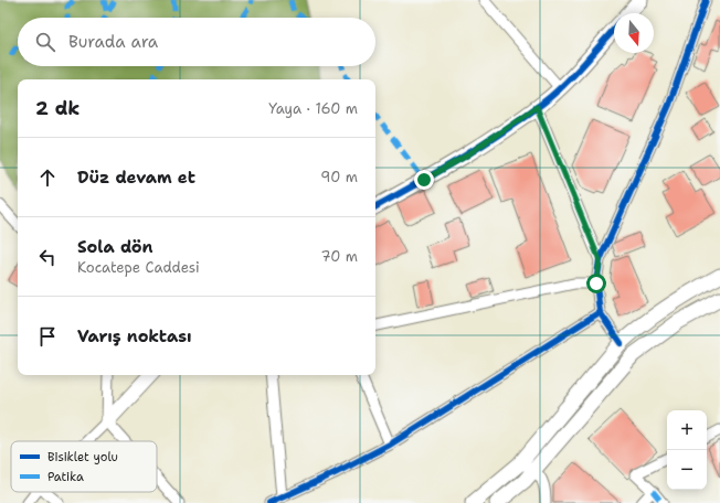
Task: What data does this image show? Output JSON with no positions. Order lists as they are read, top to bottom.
{
  "legend": ["Bisiklet yolu", "Patika"],
  "north": "bottom",
  "page": {
    "search": "Burada ara",
    "heading": ["2 dk", "Yaya · 160 m"],
    "list": [
      ["Düz devam et", "90 m"],
      ["Sola dön", "Kocatepe Caddesi", "70 m"],
      "Varış noktası"
    ],
    "map_buttons": ["+", "−"]
  }
}
